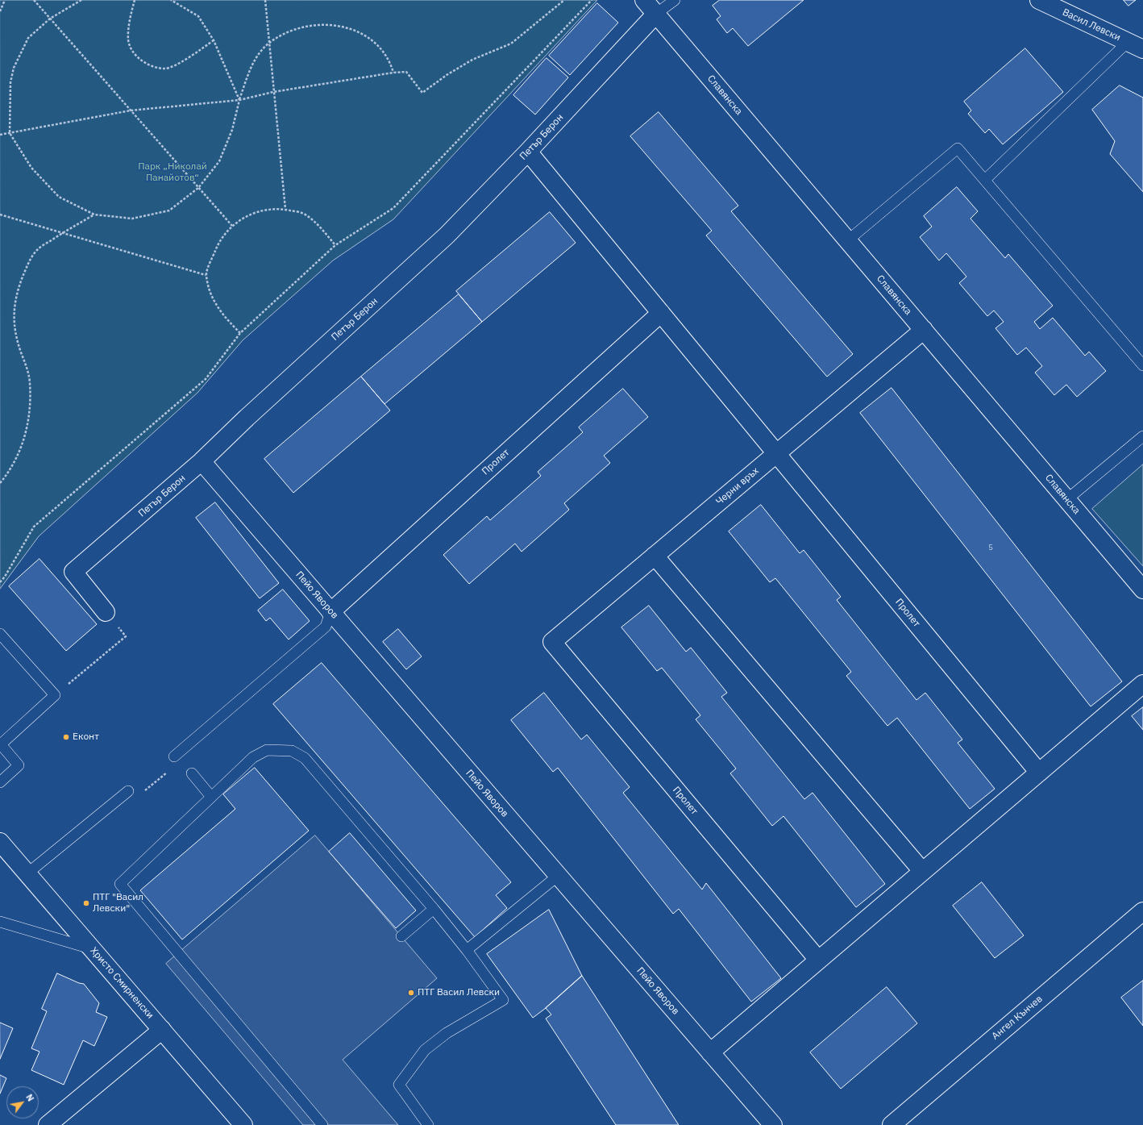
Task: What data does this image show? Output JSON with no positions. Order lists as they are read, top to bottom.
{
  "streets": {
    "street": [
      "Васил Левски",
      "Славянска",
      "Петър Берон",
      "Пролет",
      "Черни връх",
      "Пейо Яворов",
      "Христо Смирненски",
      "Ангел Кънчев"
    ]
  },
  "crossings": [
    ["Славянска", "Петър Берон"],
    ["Славянска", "Черни връх"],
    ["Петър Берон", "Пейо Яворов"],
    ["Пролет", "Черни връх"],
    ["Пролет", "Пейо Яворов"]
  ],
  "parks": ["Парк „Николай Панайотов“"],
  "places": ["Еконт", "ПТГ \"Васил Левски\"", "ПТГ Васил Левски"],
  "house_numbers": ["5"],
  "north": "top right"
}
